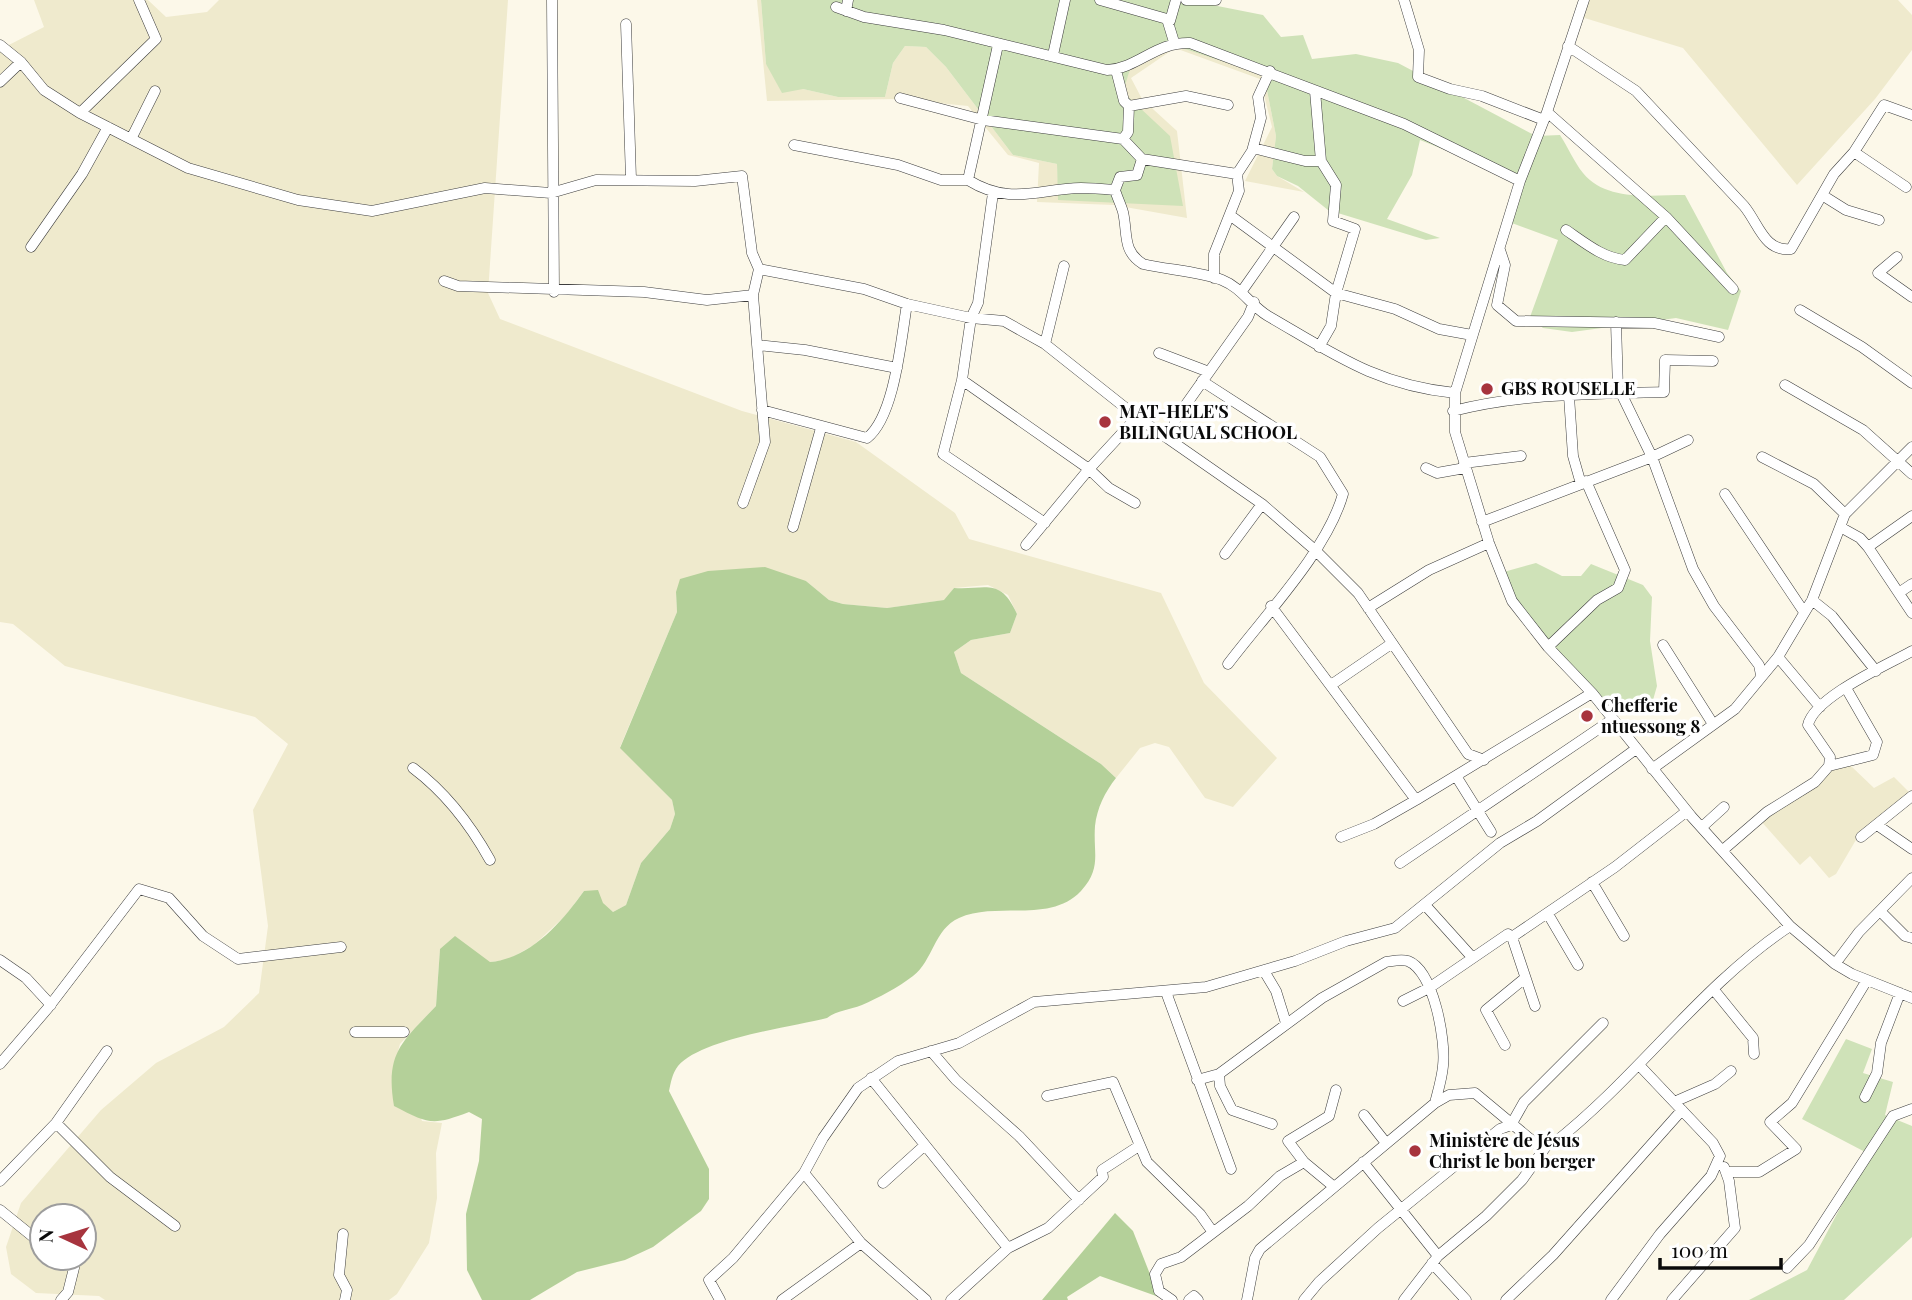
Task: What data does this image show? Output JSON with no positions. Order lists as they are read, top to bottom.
{
  "places": [
    "GBS ROUSELLE",
    "MAT-HELE'S BILINGUAL SCHOOL",
    "Chefferie ntuessong 8",
    "Ministère de Jésus Christ le bon berger"
  ],
  "scale_bar": "100 m",
  "north": "left"
}
